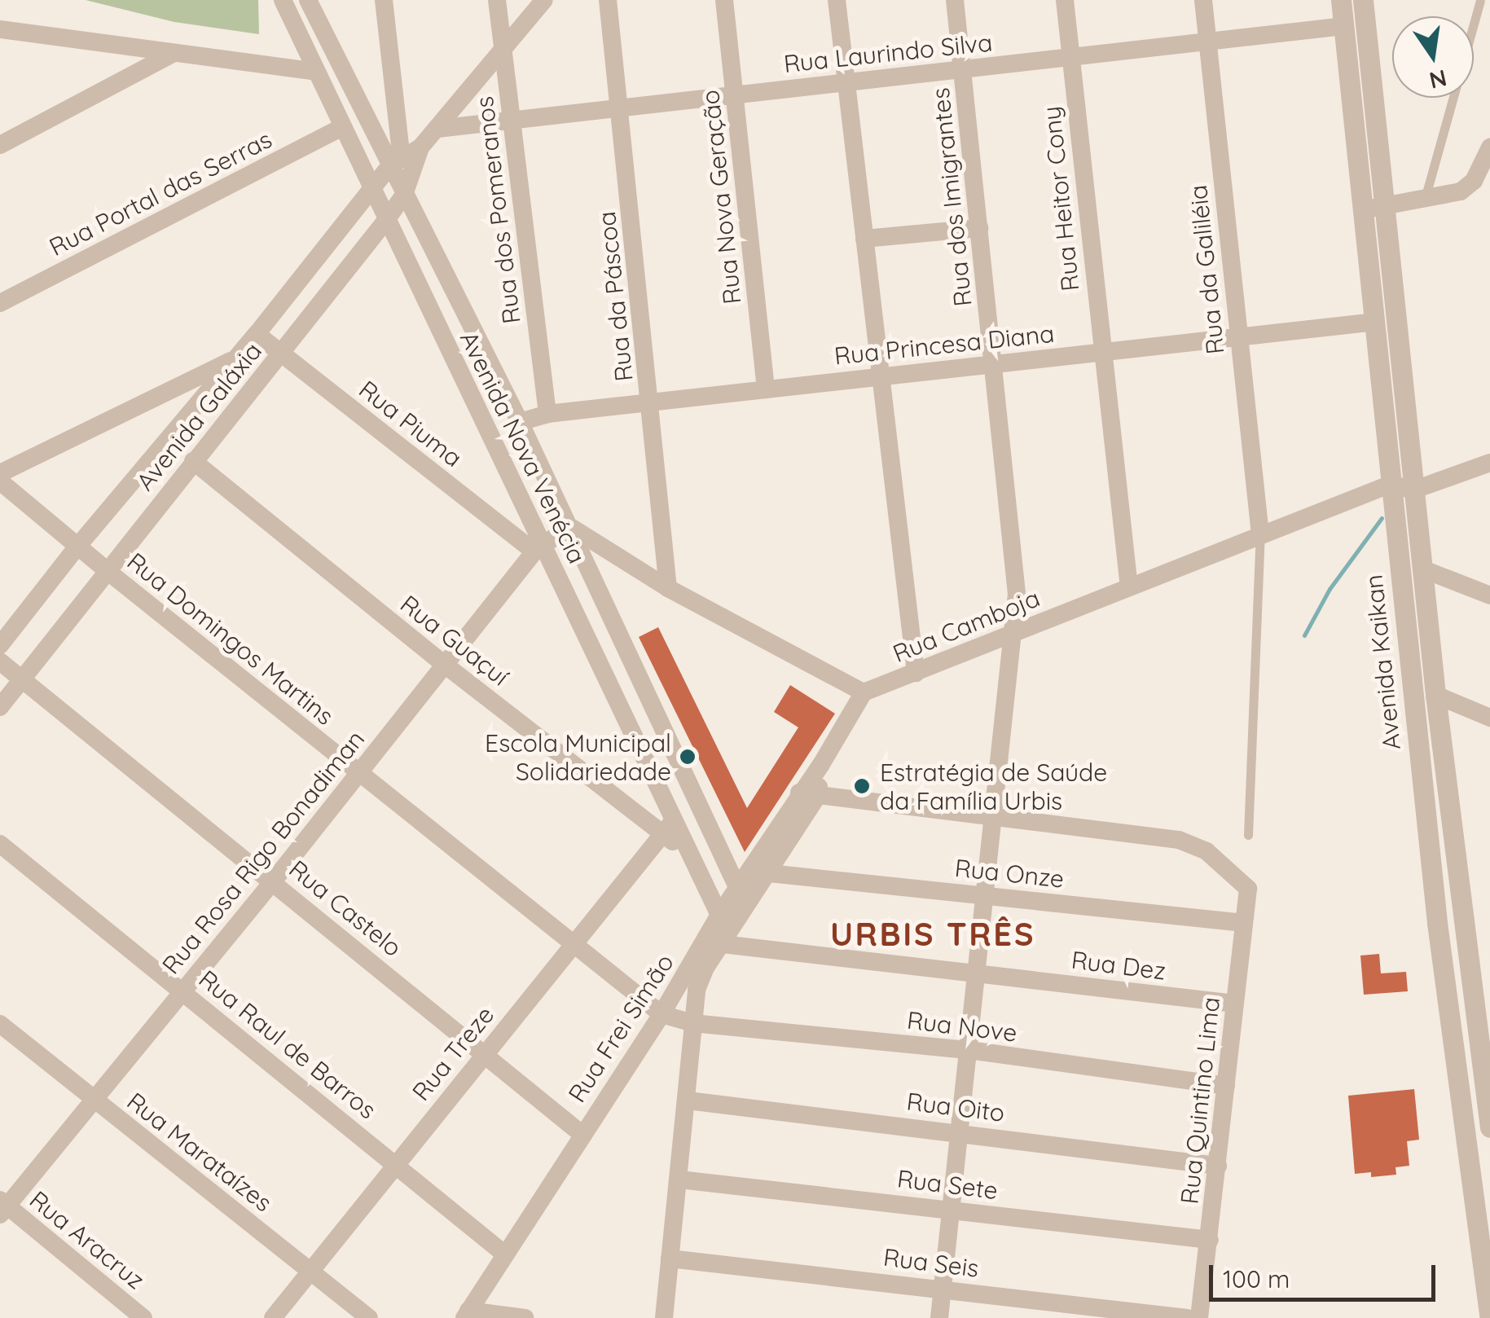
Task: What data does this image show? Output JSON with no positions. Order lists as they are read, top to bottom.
{
  "streets": {
    "street": [
      "Rua Laurindo Silva",
      "Rua Portal das Serras",
      "Rua Nova Geração",
      "Rua dos Imigrantes",
      "Rua Heitor Cony",
      "Rua dos Pomeranos",
      "Rua da Galiléia",
      "Rua da Páscoa",
      "Rua Princesa Diana",
      "Avenida Galáxia",
      "Rua Piuma",
      "Avenida Nova Venécia",
      "Rua Camboja",
      "Rua Domingos Martins",
      "Rua Guaçuí",
      "Avenida Kaikan",
      "Rua Rosa Rigo Bonadiman",
      "Rua Onze",
      "Rua Castelo",
      "Rua Dez",
      "Rua Nove",
      "Rua Frei Simão",
      "Rua Raul de Barros",
      "Rua Treze",
      "Rua Quintino Lima",
      "Rua Oito",
      "Rua Marataízes",
      "Rua Sete",
      "Rua Aracruz",
      "Rua Seis"
    ]
  },
  "crossings": [
    ["Rua Laurindo Silva", "Rua Nova Geração"],
    ["Rua Laurindo Silva", "Rua dos Imigrantes"],
    ["Rua Laurindo Silva", "Rua Heitor Cony"],
    ["Rua Laurindo Silva", "Rua dos Pomeranos"],
    ["Rua Laurindo Silva", "Rua da Galiléia"],
    ["Rua Laurindo Silva", "Rua da Páscoa"],
    ["Rua Laurindo Silva", "Avenida Kaikan"],
    ["Rua Portal das Serras", "Avenida Nova Venécia"],
    ["Rua Nova Geração", "Rua Princesa Diana"],
    ["Rua dos Imigrantes", "Rua Princesa Diana"],
    ["Rua dos Imigrantes", "Rua Camboja"],
    ["Rua dos Imigrantes", "Rua Onze"],
    ["Rua dos Imigrantes", "Rua Dez"],
    ["Rua dos Imigrantes", "Rua Nove"],
    ["Rua dos Imigrantes", "Rua Quintino Lima"],
    ["Rua dos Imigrantes", "Rua Oito"],
    ["Rua dos Imigrantes", "Rua Sete"],
    ["Rua dos Imigrantes", "Rua Seis"],
    ["Rua Heitor Cony", "Rua Princesa Diana"],
    ["Rua Heitor Cony", "Rua Camboja"],
    ["Rua dos Pomeranos", "Rua Princesa Diana"],
    ["Rua da Galiléia", "Rua Princesa Diana"],
    ["Rua da Galiléia", "Rua Camboja"],
    ["Rua da Páscoa", "Rua Princesa Diana"],
    ["Rua Princesa Diana", "Avenida Nova Venécia"],
    ["Rua Princesa Diana", "Avenida Kaikan"],
    ["Avenida Galáxia", "Rua Piuma"],
    ["Avenida Galáxia", "Avenida Nova Venécia"],
    ["Avenida Galáxia", "Rua Domingos Martins"],
    ["Avenida Galáxia", "Rua Guaçuí"],
    ["Avenida Galáxia", "Rua Castelo"],
    ["Rua Piuma", "Avenida Nova Venécia"],
    ["Rua Piuma", "Rua Rosa Rigo Bonadiman"],
    ["Avenida Nova Venécia", "Rua Guaçuí"],
    ["Avenida Nova Venécia", "Rua Rosa Rigo Bonadiman"],
    ["Avenida Nova Venécia", "Rua Frei Simão"],
    ["Avenida Nova Venécia", "Rua Treze"],
    ["Rua Camboja", "Avenida Kaikan"],
    ["Rua Camboja", "Rua Frei Simão"],
    ["Rua Domingos Martins", "Rua Rosa Rigo Bonadiman"],
    ["Rua Domingos Martins", "Rua Nove"],
    ["Rua Domingos Martins", "Rua Frei Simão"],
    ["Rua Domingos Martins", "Rua Treze"],
    ["Rua Guaçuí", "Rua Rosa Rigo Bonadiman"],
    ["Rua Guaçuí", "Rua Treze"],
    ["Rua Rosa Rigo Bonadiman", "Rua Castelo"],
    ["Rua Rosa Rigo Bonadiman", "Rua Raul de Barros"],
    ["Rua Rosa Rigo Bonadiman", "Rua Marataízes"],
    ["Rua Rosa Rigo Bonadiman", "Rua Aracruz"],
    ["Rua Onze", "Rua Frei Simão"],
    ["Rua Onze", "Rua Quintino Lima"],
    ["Rua Castelo", "Rua Frei Simão"],
    ["Rua Castelo", "Rua Treze"],
    ["Rua Dez", "Rua Frei Simão"],
    ["Rua Dez", "Rua Quintino Lima"],
    ["Rua Nove", "Rua Frei Simão"],
    ["Rua Nove", "Rua Quintino Lima"],
    ["Rua Frei Simão", "Rua Raul de Barros"],
    ["Rua Raul de Barros", "Rua Treze"],
    ["Rua Treze", "Rua Marataízes"],
    ["Rua Quintino Lima", "Rua Oito"],
    ["Rua Quintino Lima", "Rua Sete"]
  ],
  "districts": ["URBIS TRÊS"],
  "places": ["Escola Municipal Solidariedade", "Estratégia de Saúde da Família Urbis"],
  "scale_bar": "100 m",
  "north": "bottom"
}
